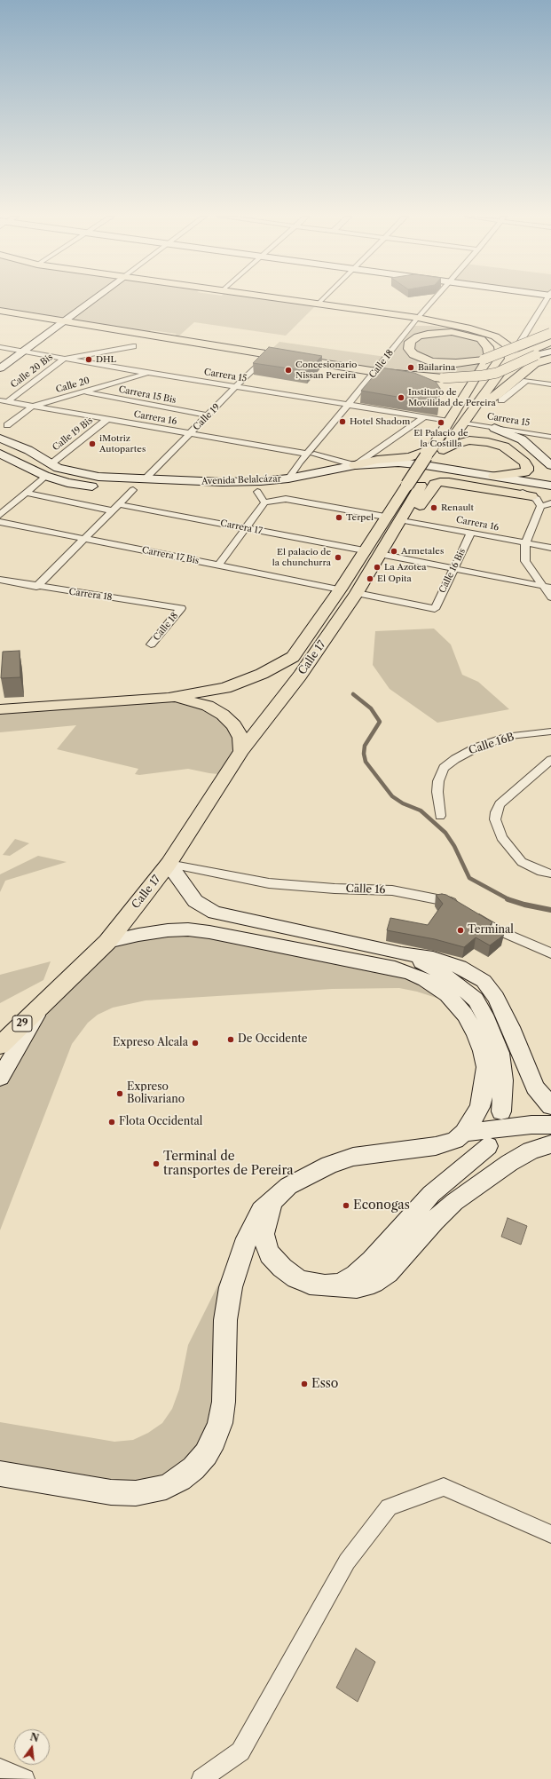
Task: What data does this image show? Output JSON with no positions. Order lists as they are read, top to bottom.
{
  "streets": {
    "main road": ["Avenida Belalcázar", "Calle 17", "29"],
    "street": [
      "Calle 18",
      "Calle 20 Bis",
      "Carrera 15",
      "Calle 20",
      "Carrera 15 Bis",
      "Calle 19",
      "Carrera 16",
      "Calle 19 Bis",
      "Carrera 17",
      "Carrera 17 Bis",
      "Calle 16 Bis",
      "Carrera 18",
      "Calle 16B",
      "Calle 16"
    ]
  },
  "crossings": [
    ["Calle 18", "Carrera 15"],
    ["Calle 18", "Carrera 16"],
    ["Calle 18", "Avenida Belalcázar"],
    ["Calle 18", "Carrera 18"],
    ["Calle 20 Bis", "Carrera 15"],
    ["Calle 20 Bis", "Carrera 16"],
    ["Carrera 15", "Calle 20"],
    ["Carrera 15", "Calle 19"],
    ["Carrera 15", "Calle 17"],
    ["Calle 20", "Carrera 15 Bis"],
    ["Calle 20", "Carrera 16"],
    ["Carrera 15 Bis", "Calle 19"],
    ["Calle 19", "Carrera 16"],
    ["Calle 19", "Avenida Belalcázar"],
    ["Carrera 16", "Calle 19 Bis"],
    ["Carrera 16", "Avenida Belalcázar"],
    ["Carrera 16", "Calle 16 Bis"],
    ["Carrera 16", "Calle 17"],
    ["Calle 19 Bis", "Avenida Belalcázar"],
    ["Carrera 17", "Calle 17"],
    ["Carrera 17 Bis", "Calle 17"],
    ["Calle 16 Bis", "Calle 17"],
    ["Calle 17", "Calle 16"]
  ],
  "places": [
    "DHL",
    "Bailarina",
    "Concesionario Nissan Pereira",
    "Instituto de Movilidad de Pereira",
    "Hotel Shadom",
    "El Palacio de la Costilla",
    "iMotriz Autopartes",
    "Renault",
    "Terpel",
    "Armetales",
    "El palacio de la chunchurra",
    "La Azotea",
    "El Opita",
    "Terminal",
    "De Occidente",
    "Expreso Alcala",
    "Expreso Bolivariano",
    "Flota Occidental",
    "Terminal de transportes de Pereira",
    "Econogas",
    "Esso"
  ],
  "north": "top"
}
